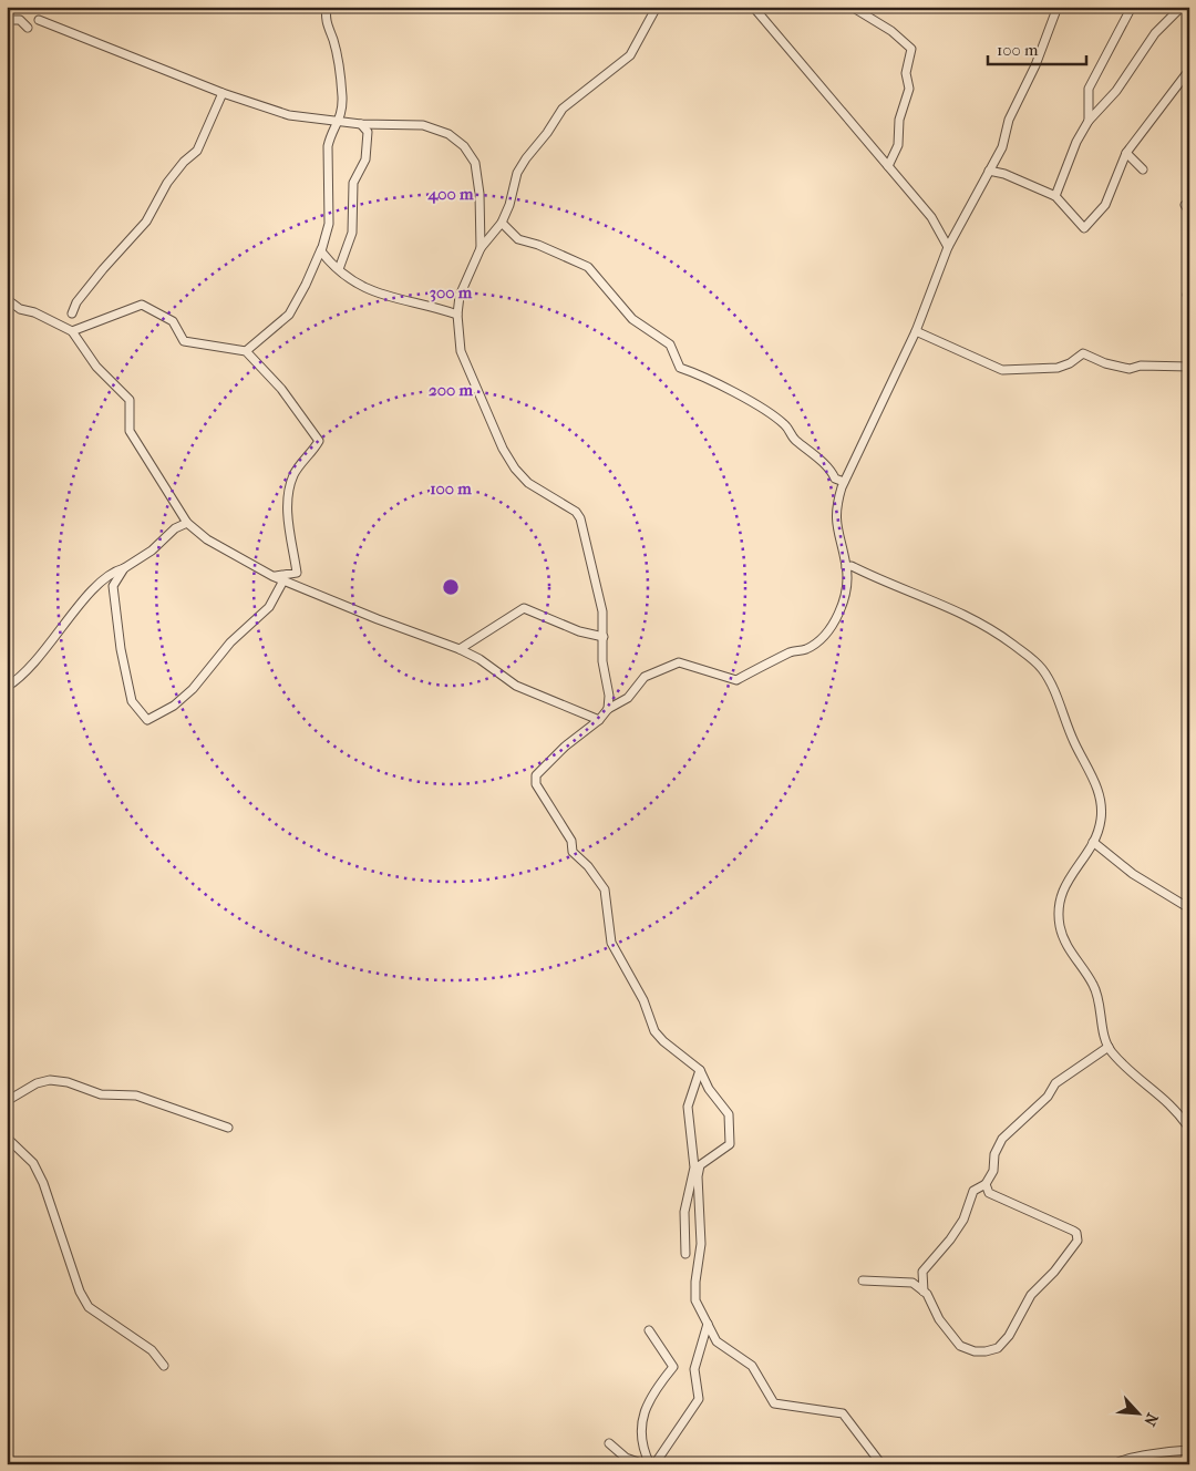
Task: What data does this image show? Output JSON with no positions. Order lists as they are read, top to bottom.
{
  "scale_bar": "100 m",
  "north": "bottom right",
  "rings": [
    "400 m",
    "300 m",
    "200 m",
    "100 m"
  ]
}
